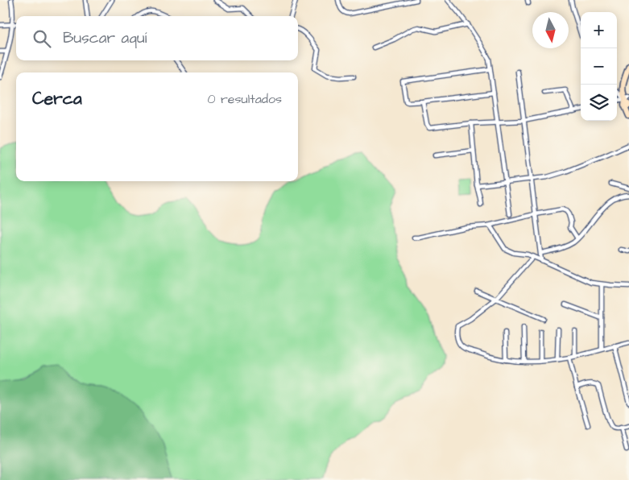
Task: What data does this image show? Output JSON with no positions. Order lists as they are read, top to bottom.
{
  "north": "bottom",
  "page": {
    "map_buttons": ["+", "−"],
    "search": "Buscar aquí",
    "heading": ["Cerca", "0 resultados"]
  }
}
